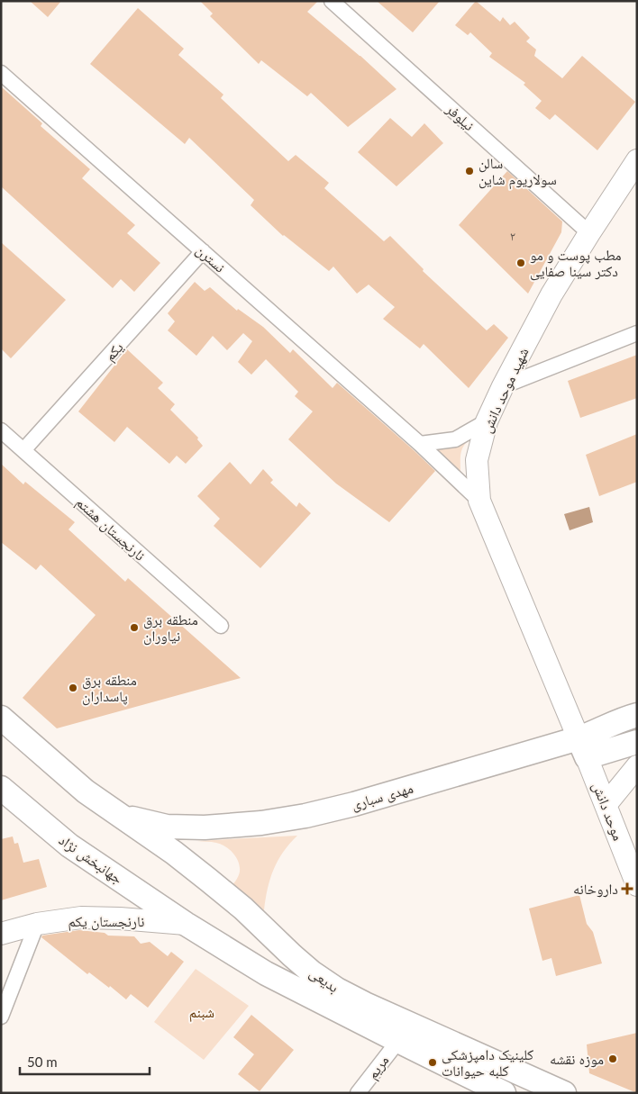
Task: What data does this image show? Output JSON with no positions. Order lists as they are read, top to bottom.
{
  "streets": {
    "main road": [
      "شهید موحد دانش",
      "مهدی سباری",
      "موحد دانش",
      "جهانبخش نژاد",
      "نارنجستان یکم",
      "بدیعی"
    ],
    "street": [
      "نیلوفر",
      "نسترن",
      "یکم",
      "نارنجستان هشتم",
      "مریم"
    ]
  },
  "crossings": [
    ["نیلوفر", "شهید موحد دانش"],
    ["نسترن", "یکم"],
    ["نسترن", "شهید موحد دانش"],
    ["یکم", "نارنجستان هشتم"],
    ["شهید موحد دانش", "مهدی سباری"],
    ["شهید موحد دانش", "موحد دانش"],
    ["مهدی سباری", "موحد دانش"],
    ["مهدی سباری", "بدیعی"],
    ["جهانبخش نژاد", "نارنجستان یکم"],
    ["جهانبخش نژاد", "بدیعی"],
    ["نارنجستان یکم", "بدیعی"],
    ["بدیعی", "مریم"]
  ],
  "parks": ["شبنم"],
  "places": {
    "other": [
      "سالن سولاریوم شاین",
      "مطب پوست و مو دکتر سینا صفایی",
      "منطقه برق نیاوران",
      "منطقه برق پاسداران",
      "موزه نقشه",
      "کلینیک دامپزشکی کلبه حیوانات"
    ],
    "health": ["داروخانه"]
  },
  "house_numbers": ["۲"],
  "scale_bar": "50 m"
}
